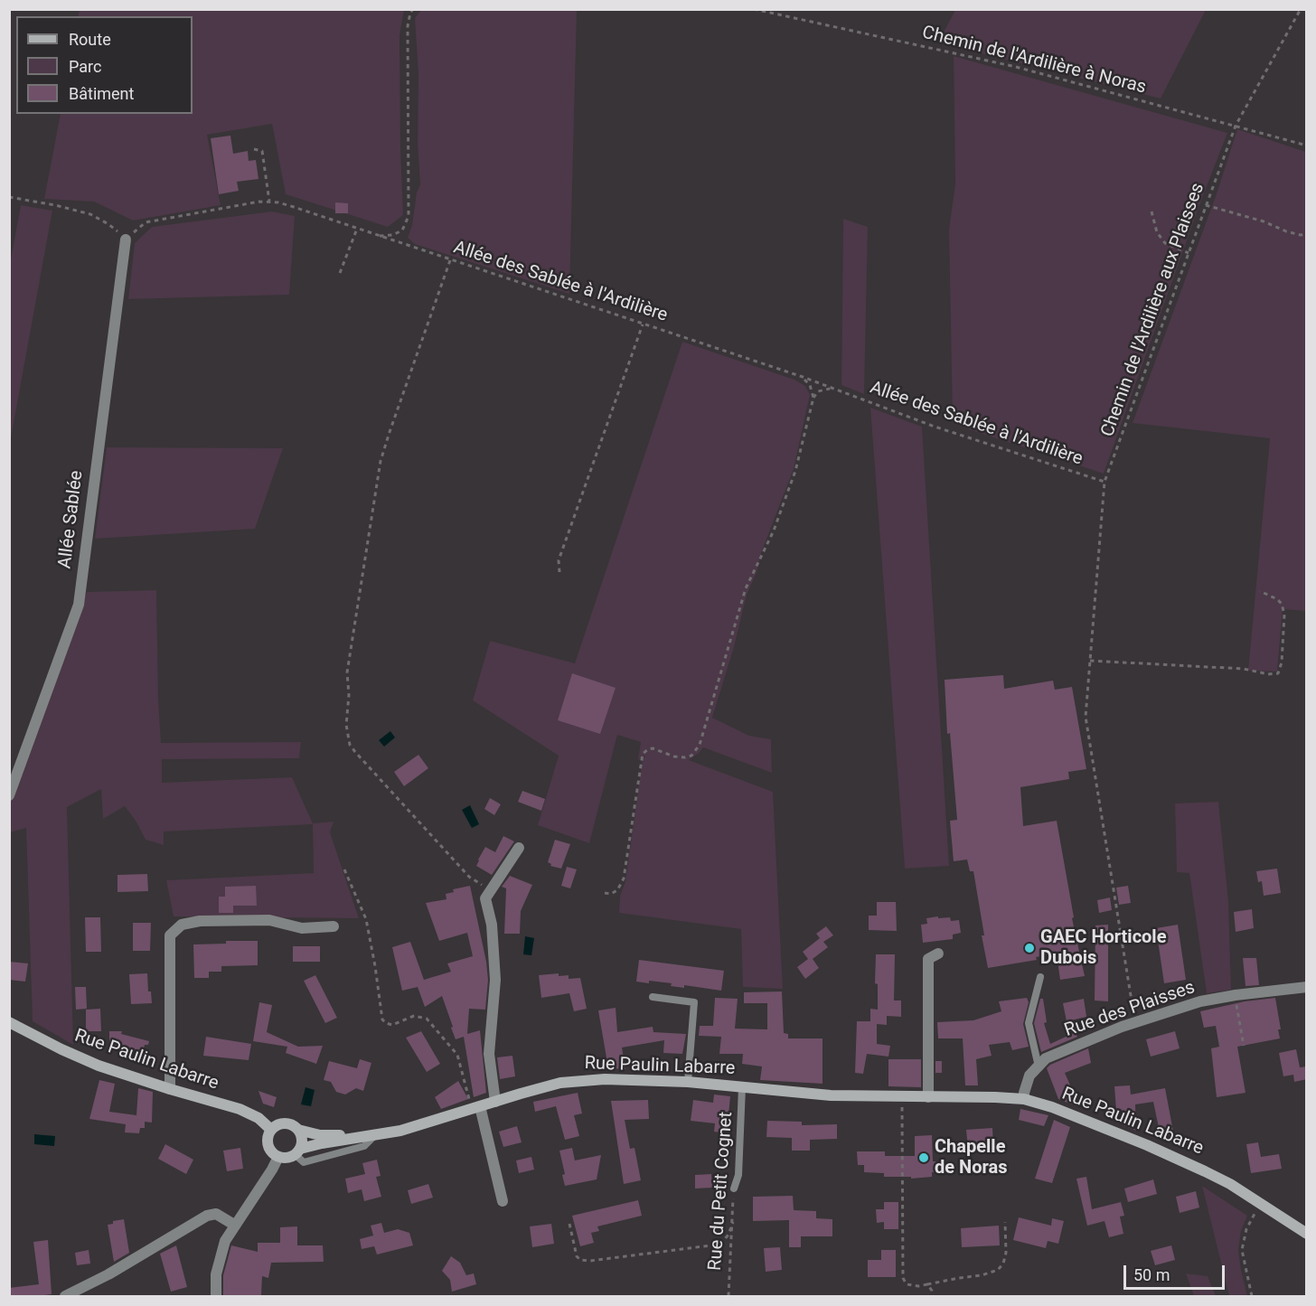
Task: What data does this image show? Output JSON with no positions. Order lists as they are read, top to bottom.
{
  "streets": {
    "street": ["Allée Sablée", "Rue des Plaisses", "Rue Paulin Labarre"],
    "lane": ["Rue du Petit Cognet"],
    "path": ["Chemin de l'Ardilière à Noras", "Allée des Sablée à l'Ardilière", "Chemin de l'Ardilière aux Plaisses"]
  },
  "crossings": [
    ["Chemin de l'Ardilière à Noras", "Chemin de l'Ardilière aux Plaisses"],
    ["Allée des Sablée à l'Ardilière", "Chemin de l'Ardilière aux Plaisses"],
    ["Allée des Sablée à l'Ardilière", "Allée Sablée"],
    ["Chemin de l'Ardilière aux Plaisses", "Rue des Plaisses"],
    ["Rue des Plaisses", "Rue Paulin Labarre"],
    ["Rue Paulin Labarre", "Rue du Petit Cognet"]
  ],
  "places": ["GAEC Horticole Dubois", "Chapelle de Noras"],
  "legend": ["Route", "Parc", "Bâtiment"],
  "scale_bar": "50 m"
}
